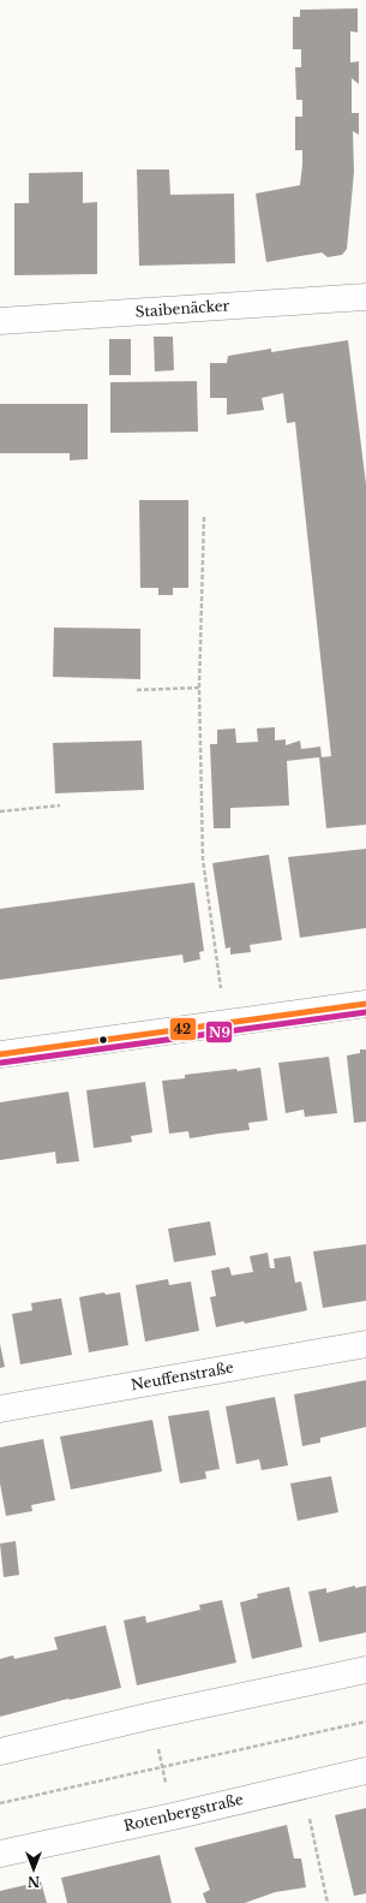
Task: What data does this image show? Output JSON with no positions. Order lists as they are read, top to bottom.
{
  "streets": {
    "street": ["Staibenäcker", "Neuffenstraße", "Rotenbergstraße"]
  },
  "lines": ["transit line 42", "transit line N9"],
  "north": "bottom"
}
